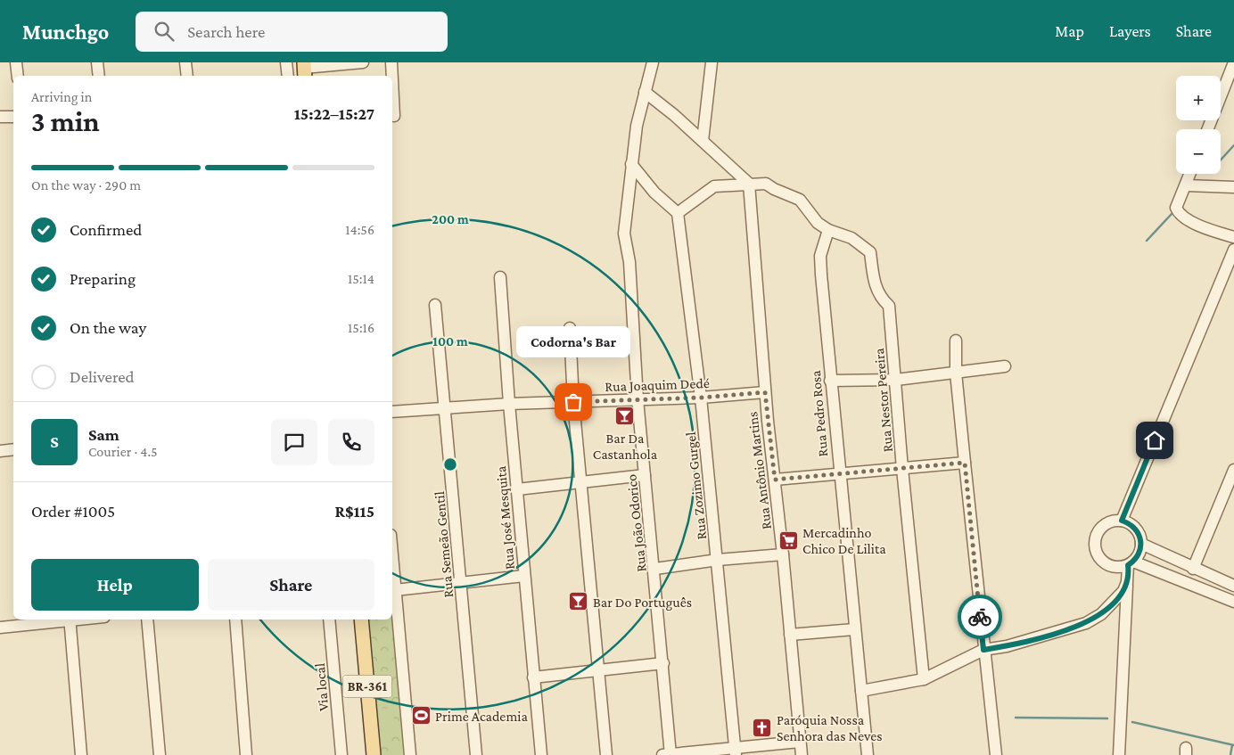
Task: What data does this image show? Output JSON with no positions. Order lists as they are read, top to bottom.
{
  "streets": {
    "main road": ["BR-361"],
    "street": [
      "Rua Joaquim Dedé",
      "Rua Nestor Pereira",
      "Rua Pedro Rosa",
      "Rua Antônio Martins",
      "Rua Zozimo Gurgel",
      "Rua José Mesquita",
      "Rua João Odorico",
      "Rua Semeão Gentil",
      "Via local"
    ]
  },
  "crossings": [
    ["Rua Joaquim Dedé", "Rua Antônio Martins"],
    ["Rua Joaquim Dedé", "Rua Zozimo Gurgel"],
    ["Rua Joaquim Dedé", "Rua José Mesquita"],
    ["Rua Joaquim Dedé", "Rua João Odorico"],
    ["Rua Joaquim Dedé", "Rua Semeão Gentil"],
    ["Rua Nestor Pereira", "Rua Pedro Rosa"]
  ],
  "places": {
    "other": ["Codorna's Bar"],
    "bar": ["Bar Da Castanhola", "Bar Do Português"],
    "supermarket": ["Mercadinho Chico De Lilita"],
    "sports": ["Prime Academia"],
    "church": ["Paróquia Nossa Senhora das Neves"]
  },
  "page": {
    "header": "Munchgo",
    "search": "Search here",
    "nav": ["Map", "Layers", "Share"],
    "map_buttons": ["+", "−"],
    "heading": ["3 min", "Arriving in", "15:22–15:27"],
    "panel": [
      "Sam",
      "Courier · 4.5",
      "Order #1005",
      "R$115"
    ],
    "bar": "On the way · 290 m",
    "list": [
      ["Confirmed", "14:56"],
      ["Preparing", "15:14"],
      ["On the way", "15:16"],
      "Delivered"
    ],
    "bubble": "Codorna's Bar",
    "round": "S",
    "buttons": ["Help", "Share"]
  },
  "rings": ["200 m", "100 m"]
}
